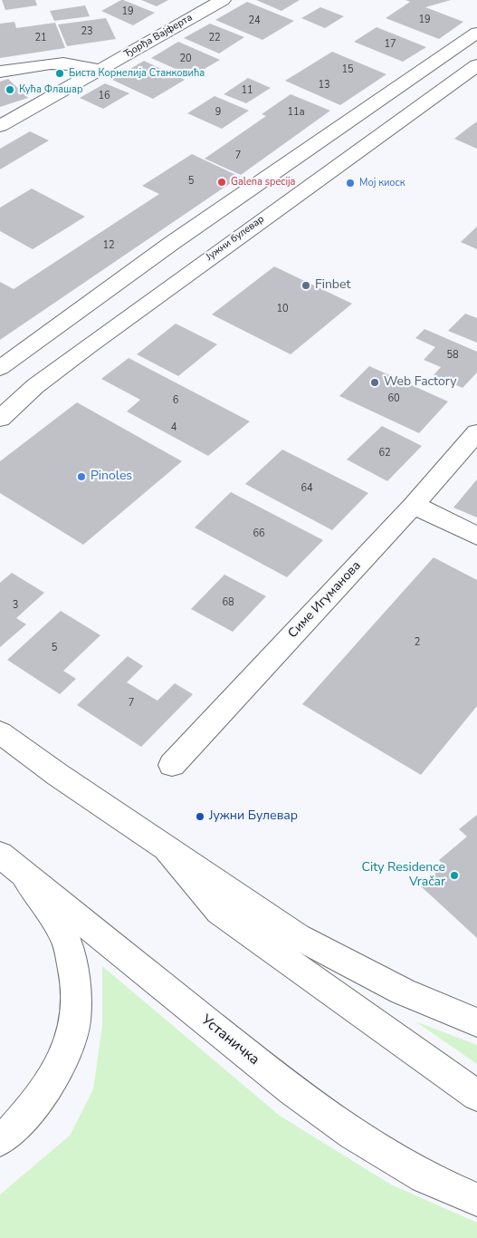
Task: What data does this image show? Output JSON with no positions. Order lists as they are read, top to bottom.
{
  "streets": {
    "main road": [
      "Ђорђа Вајферта",
      "Јужни булевар",
      "Симе Игуманова",
      "Устаничка"
    ]
  },
  "places": [
    "Биста Корнелија Станковића",
    "Кућа Флашар",
    "Galena specija",
    "Мој киоск",
    "Finbet",
    "Web Factory",
    "Pinoles",
    "Јужни Булевар",
    "City Residence Vračar"
  ],
  "house_numbers": [
    "19",
    "19",
    "24",
    "23",
    "21",
    "22",
    "17",
    "20",
    "15",
    "13",
    "11",
    "16",
    "9",
    "11a",
    "7",
    "5",
    "12",
    "10",
    "58",
    "60",
    "6",
    "4",
    "62",
    "64",
    "66",
    "68",
    "3",
    "2",
    "5",
    "7"
  ]
}
